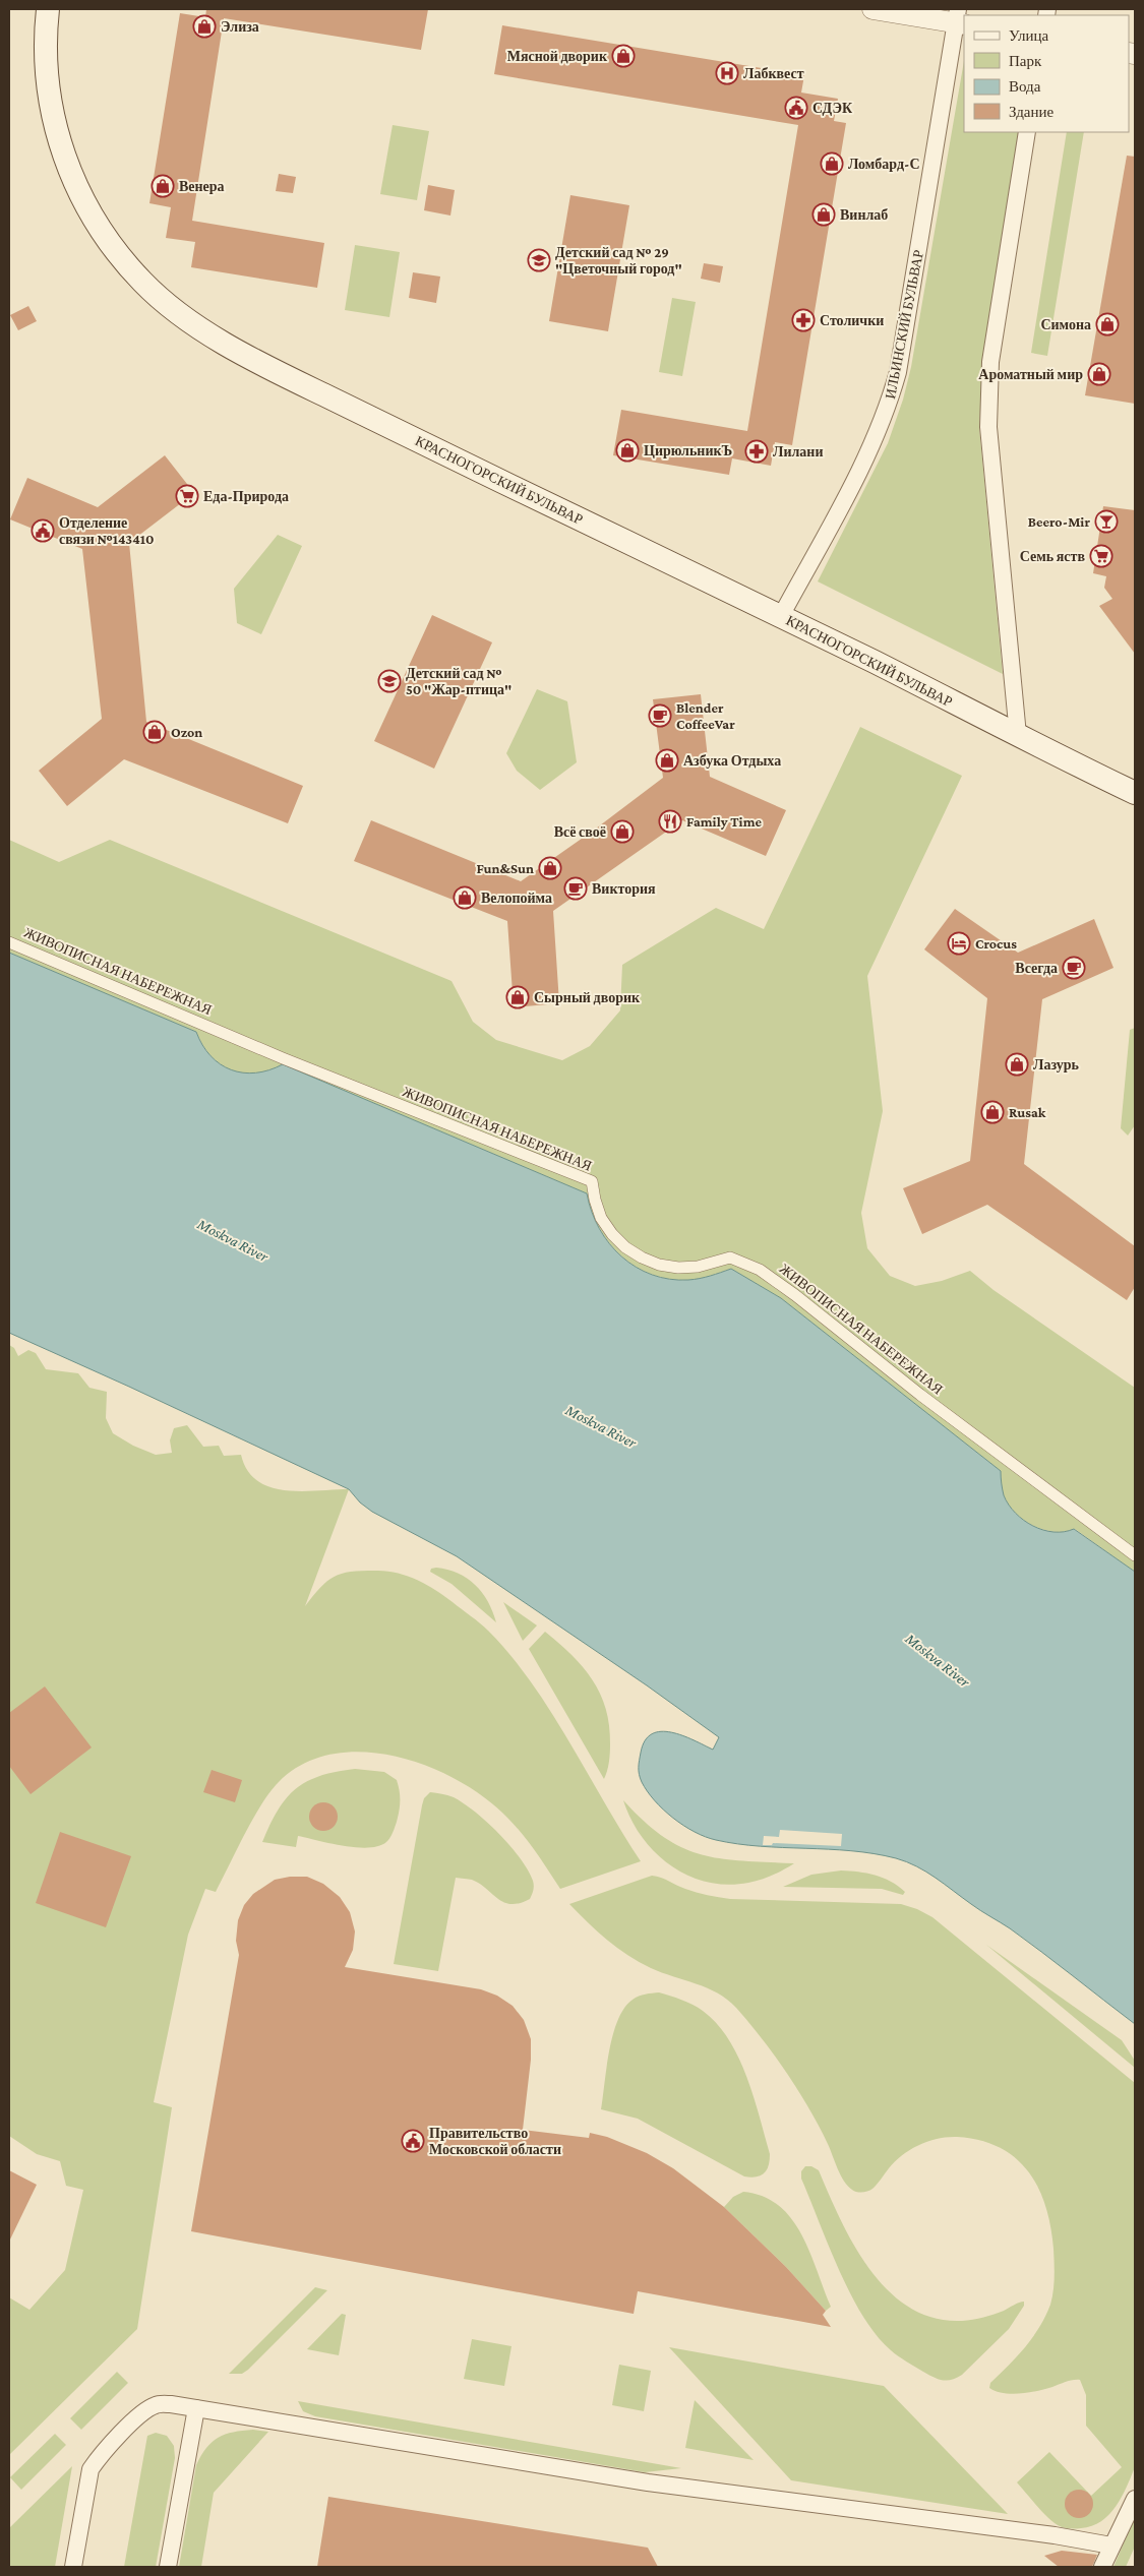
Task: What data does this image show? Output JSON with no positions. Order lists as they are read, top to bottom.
{
  "streets": {
    "main road": ["КРАСНОГОРСКИЙ БУЛЬВАР"],
    "street": ["ИЛЬИНСКИЙ БУЛЬВАР", "ЖИВОПИСНАЯ НАБЕРЕЖНАЯ"]
  },
  "crossings": [
    ["ИЛЬИНСКИЙ БУЛЬВАР", "КРАСНОГОРСКИЙ БУЛЬВАР"]
  ],
  "water": ["Moskva River"],
  "places": {
    "shop": [
      "Элиза",
      "Мясной дворик",
      "Ломбард-С",
      "Венера",
      "Винлаб",
      "Симона",
      "Ароматный мир",
      "ЦирюльникЪ",
      "Ozon",
      "Азбука Отдыха",
      "Всё своё",
      "Fun&Sun",
      "Велопойма",
      "Сырный дворик",
      "Лазурь",
      "Rusak"
    ],
    "hospital": ["Лабквест"],
    "public building": ["СДЭК", "Отделение связи №143410", "Правительство Московской области"],
    "school or university": ["Детский сад № 29 \"Цветочный город\"", "Детский сад № 50 \"Жар-птица\""],
    "pharmacy": ["Столички", "Лилани"],
    "supermarket": ["Еда-Природа", "Семь яств"],
    "bar": ["Beero-Mir"],
    "cafe": ["Blender CoffeeVar", "Виктория", "Всегда"],
    "restaurant": ["Family Time"],
    "hotel": ["Crocus"]
  },
  "legend": [
    "Улица",
    "Парк",
    "Вода",
    "Здание"
  ]
}
